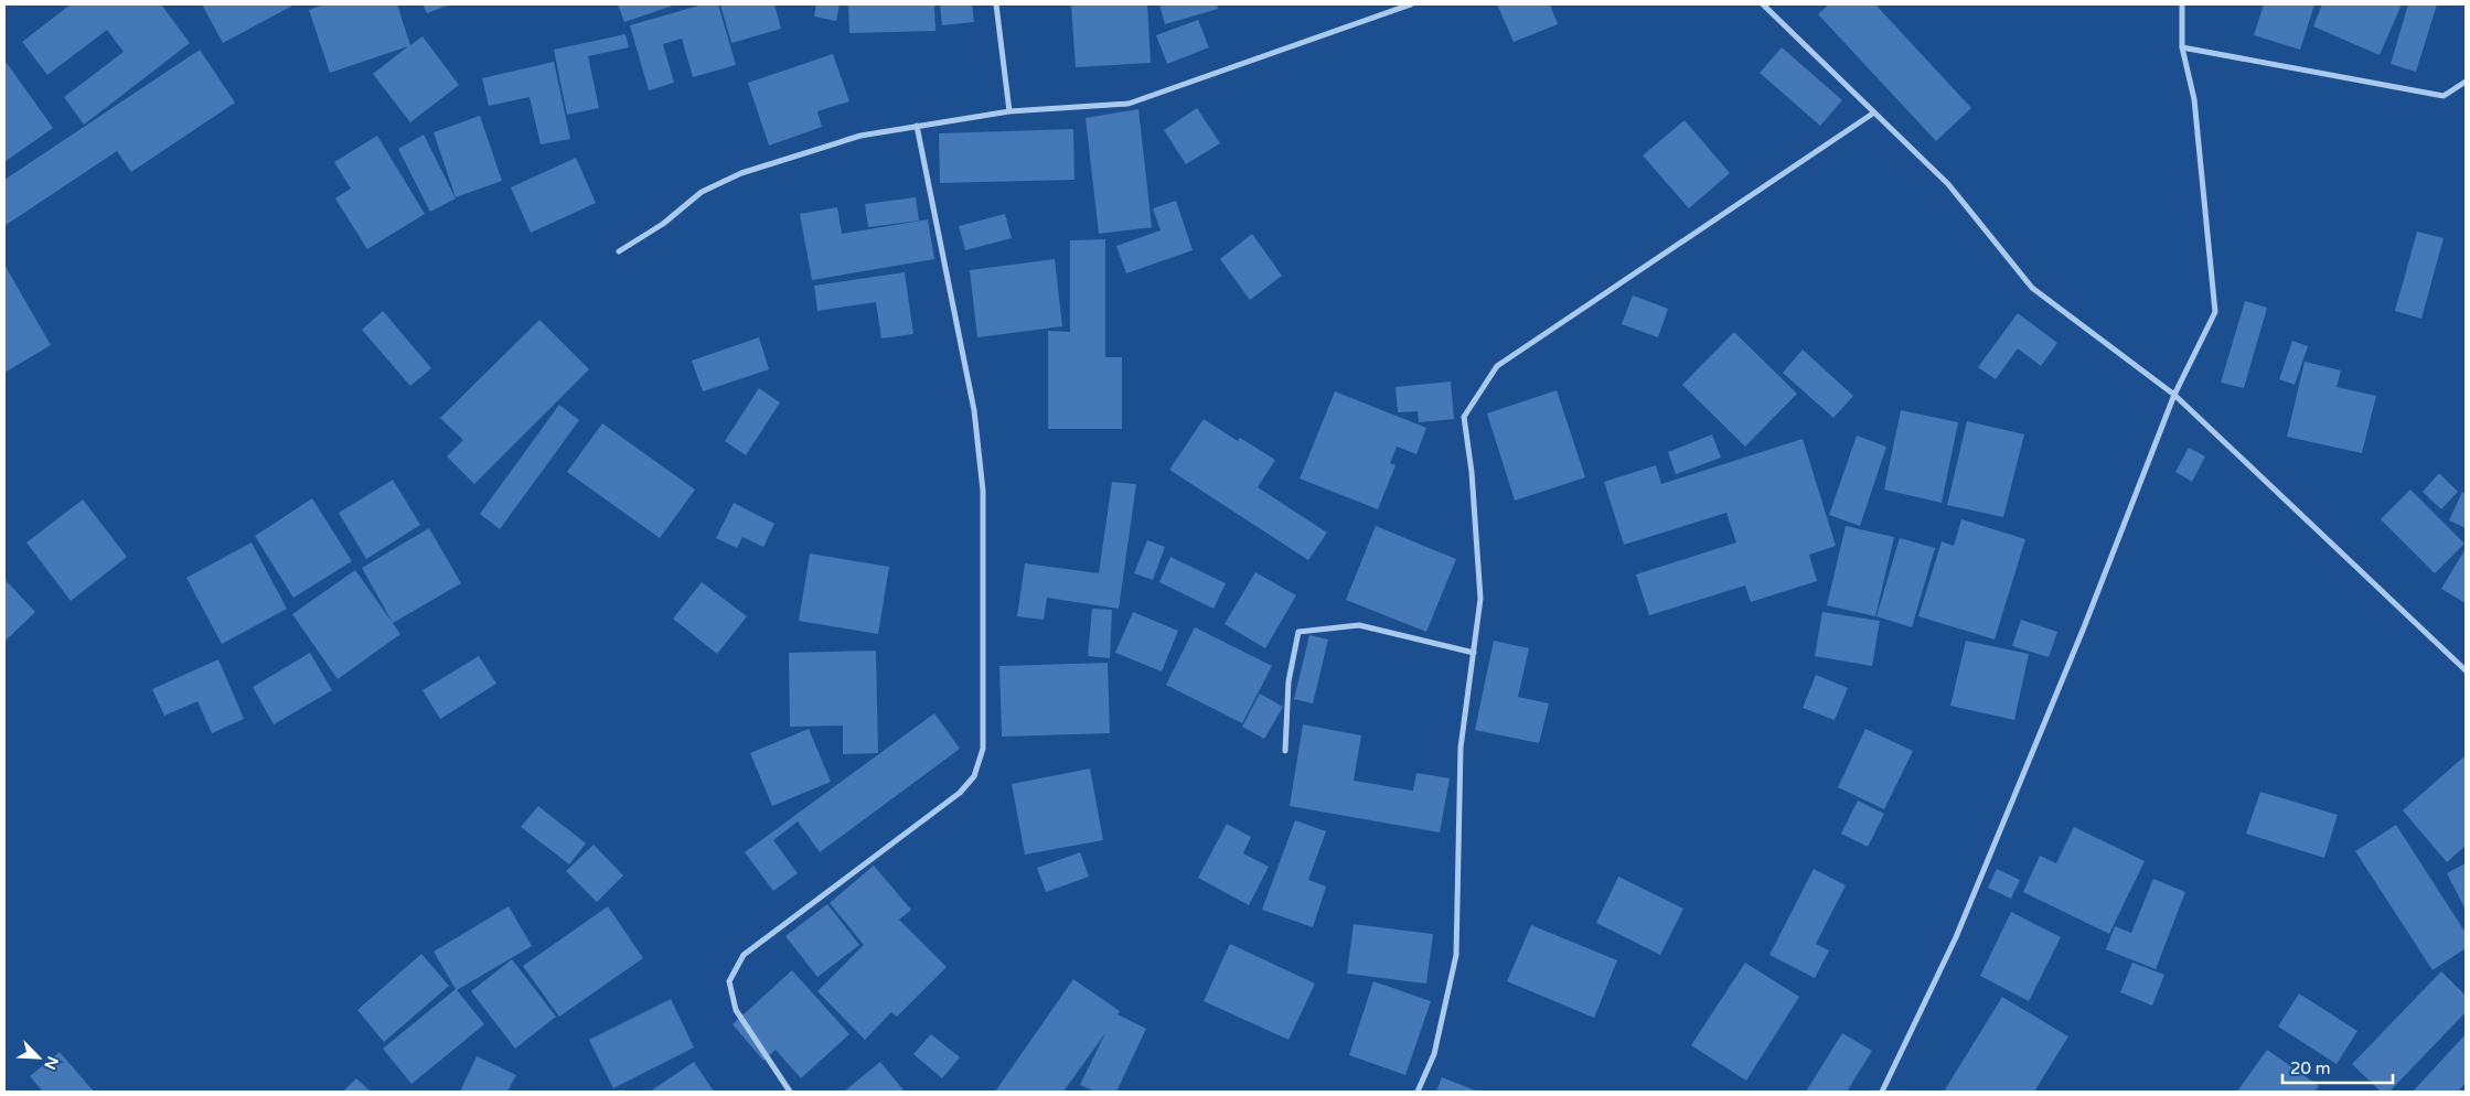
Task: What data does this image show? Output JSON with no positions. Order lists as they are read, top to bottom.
{
  "scale_bar": "20 m",
  "north": "bottom right"
}
